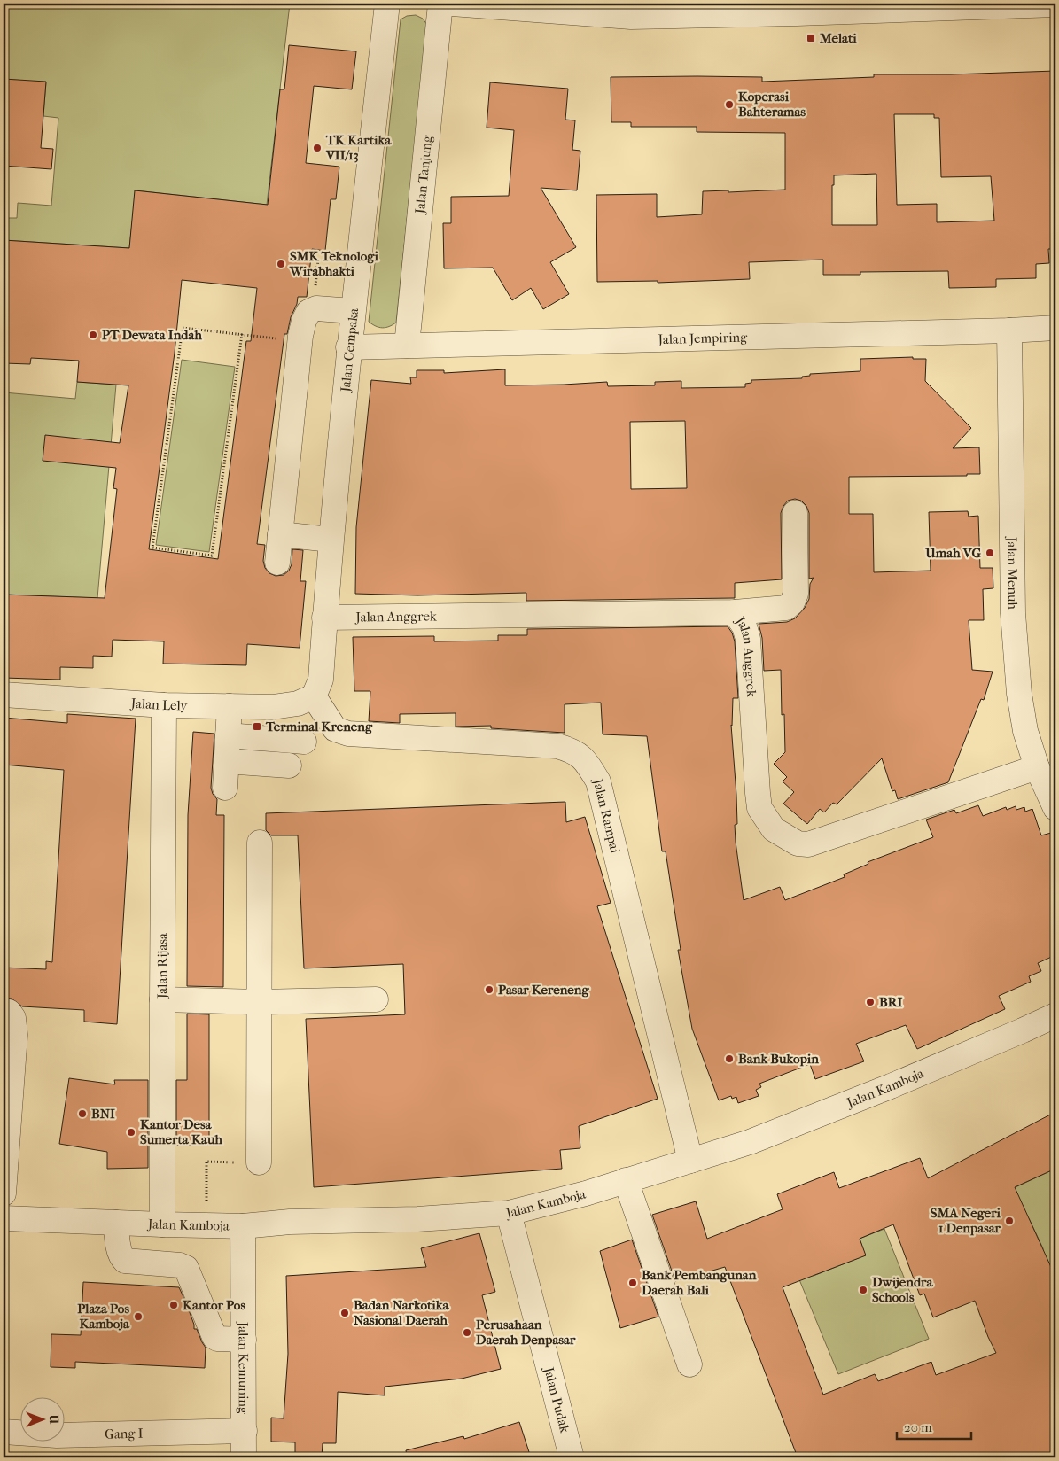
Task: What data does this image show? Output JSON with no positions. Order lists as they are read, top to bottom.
{
  "streets": {
    "street": [
      "Jalan Tanjung",
      "Jalan Jempiring",
      "Jalan Cempaka",
      "Jalan Menuh",
      "Jalan Anggrek",
      "Jalan Lely",
      "Jalan Rampai",
      "Jalan Rijasa",
      "Jalan Kamboja",
      "Jalan Kemuning",
      "Jalan Pudak",
      "Gang I"
    ]
  },
  "crossings": [
    ["Jalan Tanjung", "Jalan Jempiring"],
    ["Jalan Jempiring", "Jalan Cempaka"],
    ["Jalan Jempiring", "Jalan Menuh"],
    ["Jalan Cempaka", "Jalan Anggrek"],
    ["Jalan Cempaka", "Jalan Lely"],
    ["Jalan Cempaka", "Jalan Rampai"],
    ["Jalan Menuh", "Jalan Anggrek"],
    ["Jalan Lely", "Jalan Rampai"],
    ["Jalan Lely", "Jalan Rijasa"],
    ["Jalan Rampai", "Jalan Kamboja"],
    ["Jalan Rijasa", "Jalan Kamboja"],
    ["Jalan Kamboja", "Jalan Kemuning"],
    ["Jalan Kamboja", "Jalan Pudak"],
    ["Jalan Kemuning", "Gang I"]
  ],
  "places": {
    "transit": ["Melati", "Terminal Kreneng"],
    "other": [
      "Koperasi Bahteramas",
      "TK Kartika VII/13",
      "SMK Teknologi Wirabhakti",
      "PT Dewata Indah",
      "Umah VG",
      "Pasar Kereneng",
      "BRI",
      "Bank Bukopin",
      "BNI",
      "Kantor Desa Sumerta Kauh",
      "SMA Negeri 1 Denpasar",
      "Bank Pembangunan Daerah Bali",
      "Dwijendra Schools",
      "Kantor Pos",
      "Badan Narkotika Nasional Daerah",
      "Plaza Pos Kamboja",
      "Perusahaan Daerah Denpasar"
    ]
  },
  "scale_bar": "20 m",
  "north": "right"
}
